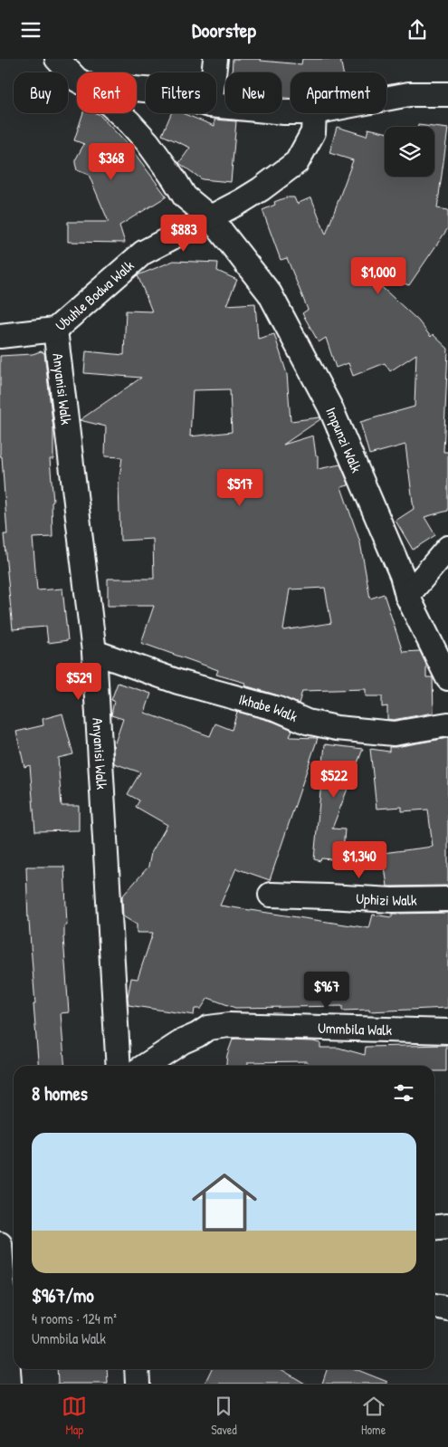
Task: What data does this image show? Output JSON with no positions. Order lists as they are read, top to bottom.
{
  "streets": {
    "street": [
      "Ubuhle Bodwa Walk",
      "Anyanisi Walk",
      "Impunzi Walk",
      "Ikhabe Walk",
      "Uphizi Walk",
      "Ummbila Walk"
    ]
  },
  "crossings": [
    ["Ubuhle Bodwa Walk", "Anyanisi Walk"],
    ["Ubuhle Bodwa Walk", "Impunzi Walk"],
    ["Anyanisi Walk", "Ikhabe Walk"]
  ],
  "page": {
    "header": "Doorstep",
    "chip": [
      "Buy",
      "Rent",
      "Filters",
      "New",
      "Apartment"
    ],
    "price": [
      "$368",
      "$883",
      "$1,000",
      "$517",
      "$529",
      "$522",
      "$1,340",
      "$967"
    ],
    "heading": "8 homes",
    "list": [
      {
        "name": "$967/mo",
        "note": "4 rooms · 124 m² · Ummbila Walk"
      }
    ],
    "tabs": ["Map", "Saved", "Home"]
  }
}
